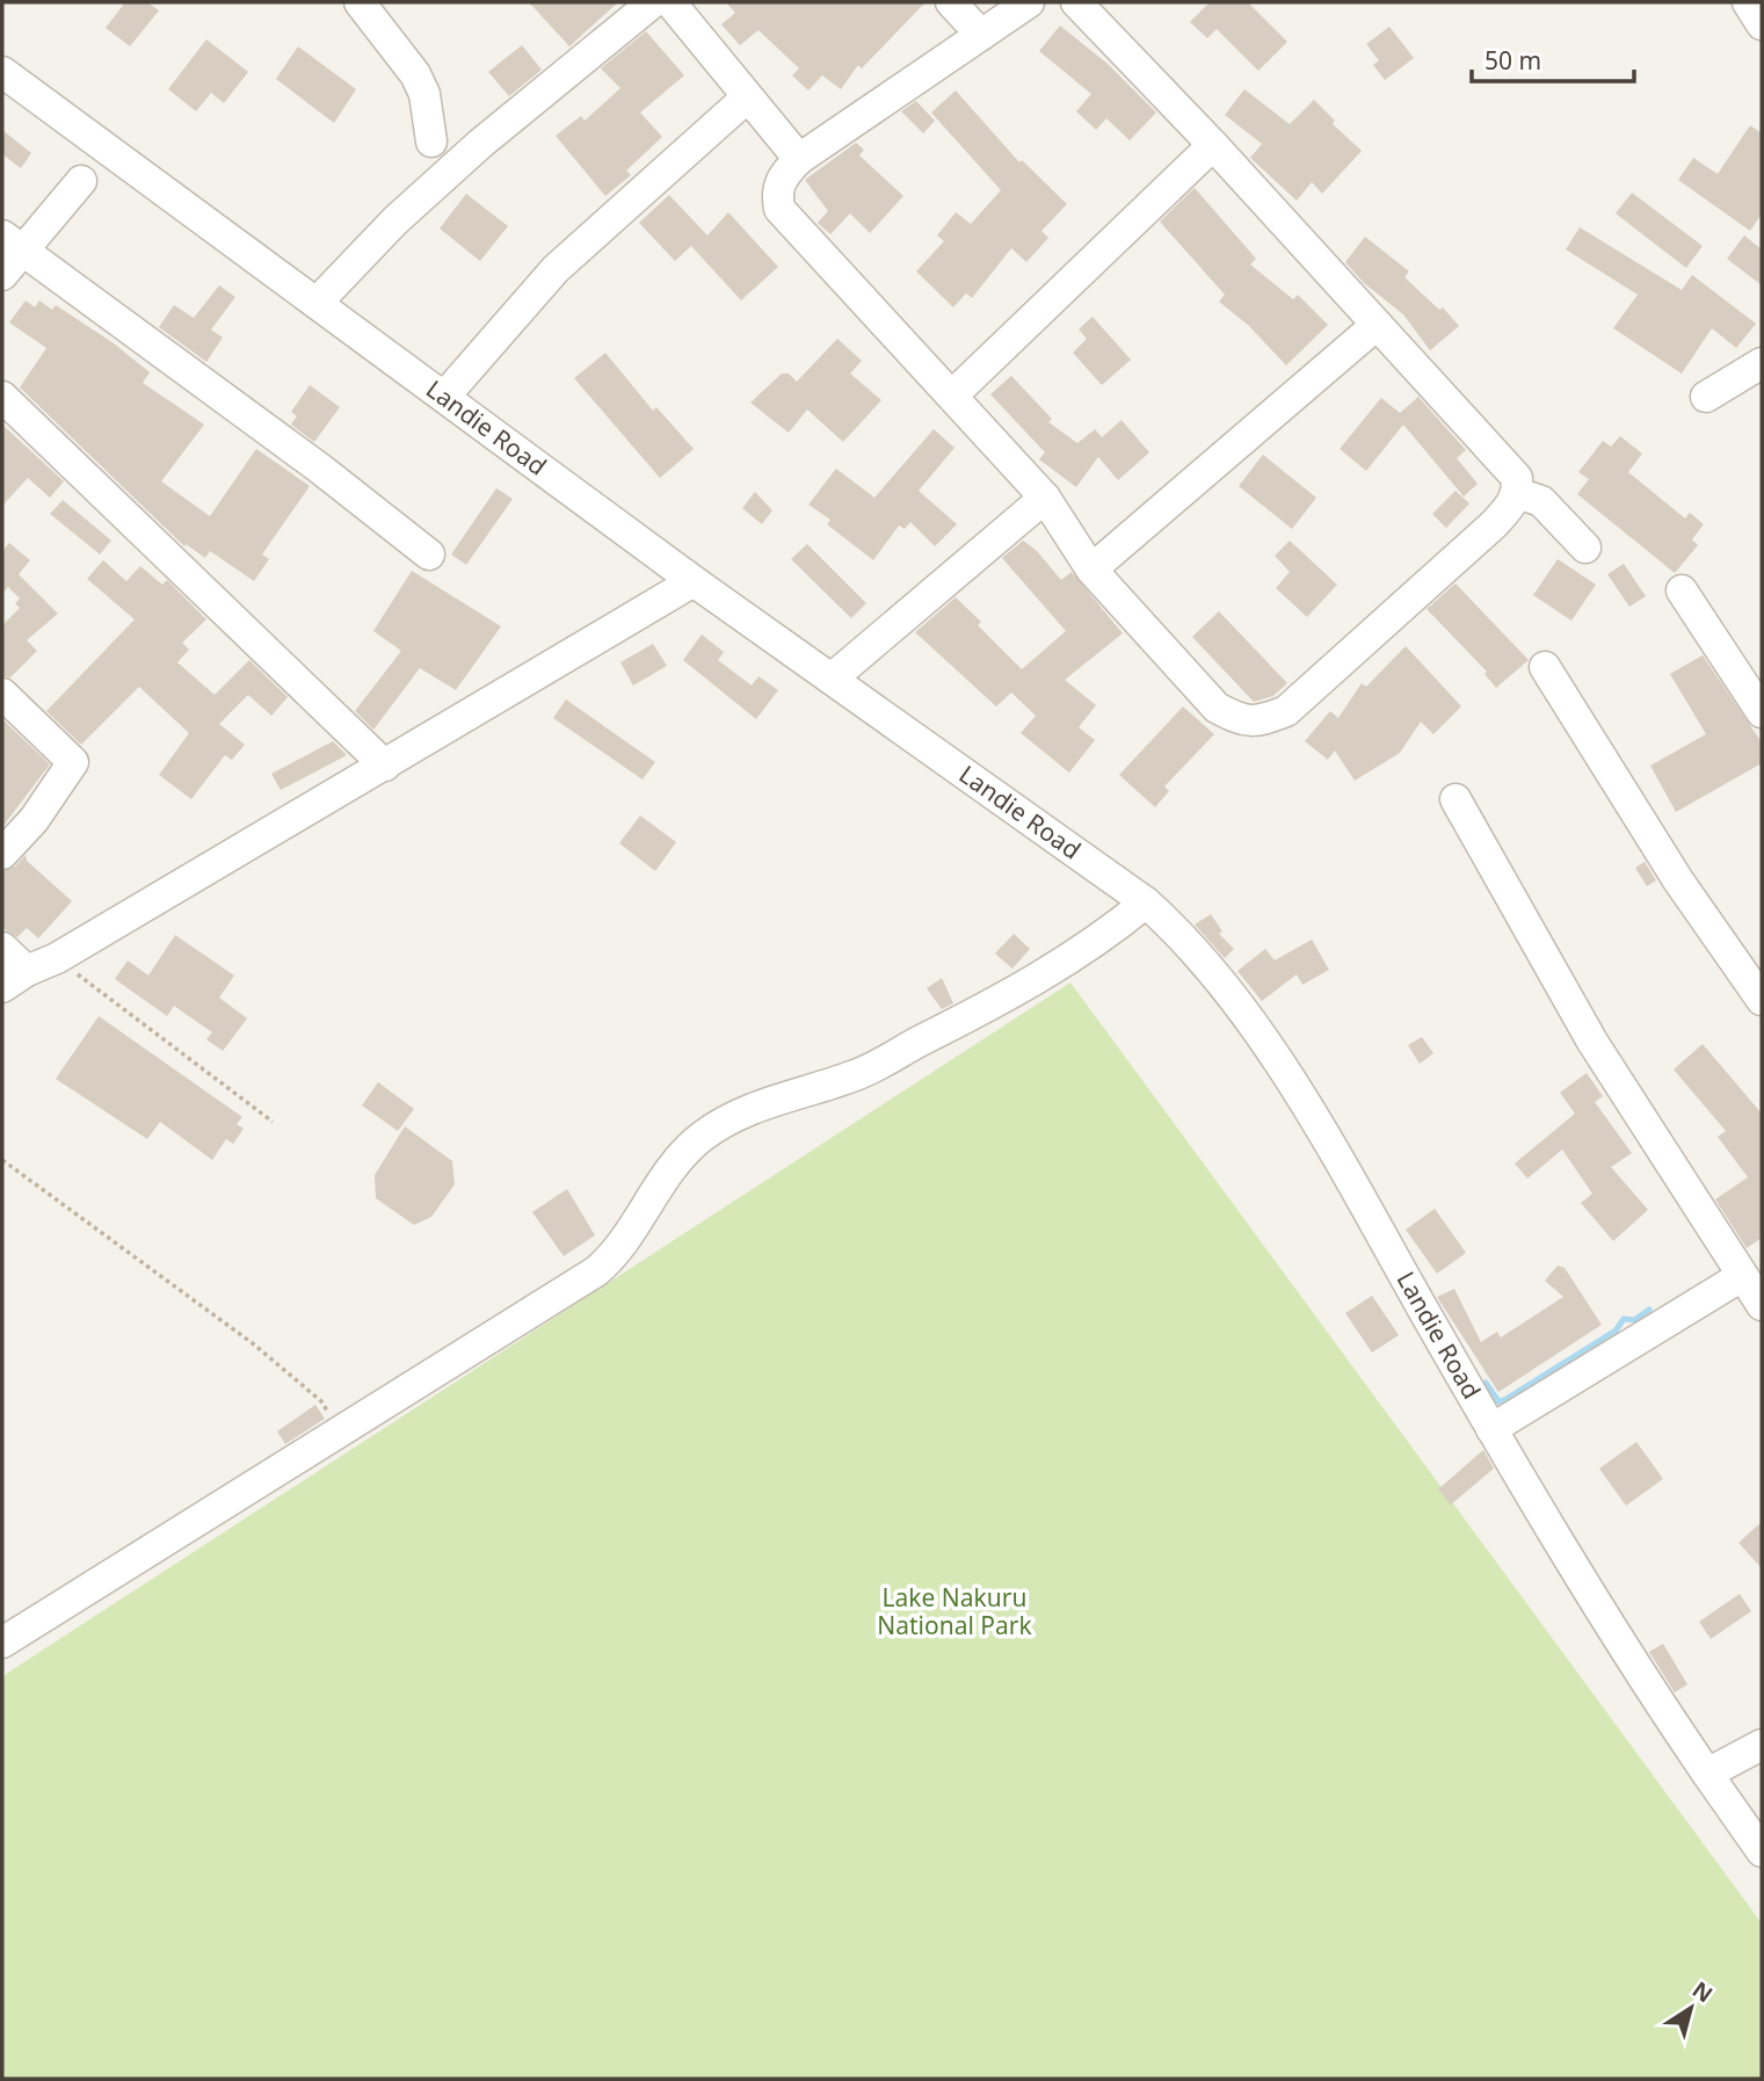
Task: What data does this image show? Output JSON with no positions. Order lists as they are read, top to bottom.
{
  "streets": {
    "street": ["Landie Road"]
  },
  "parks": ["Lake Nakuru National Park"],
  "scale_bar": "50 m",
  "north": "top right"
}
